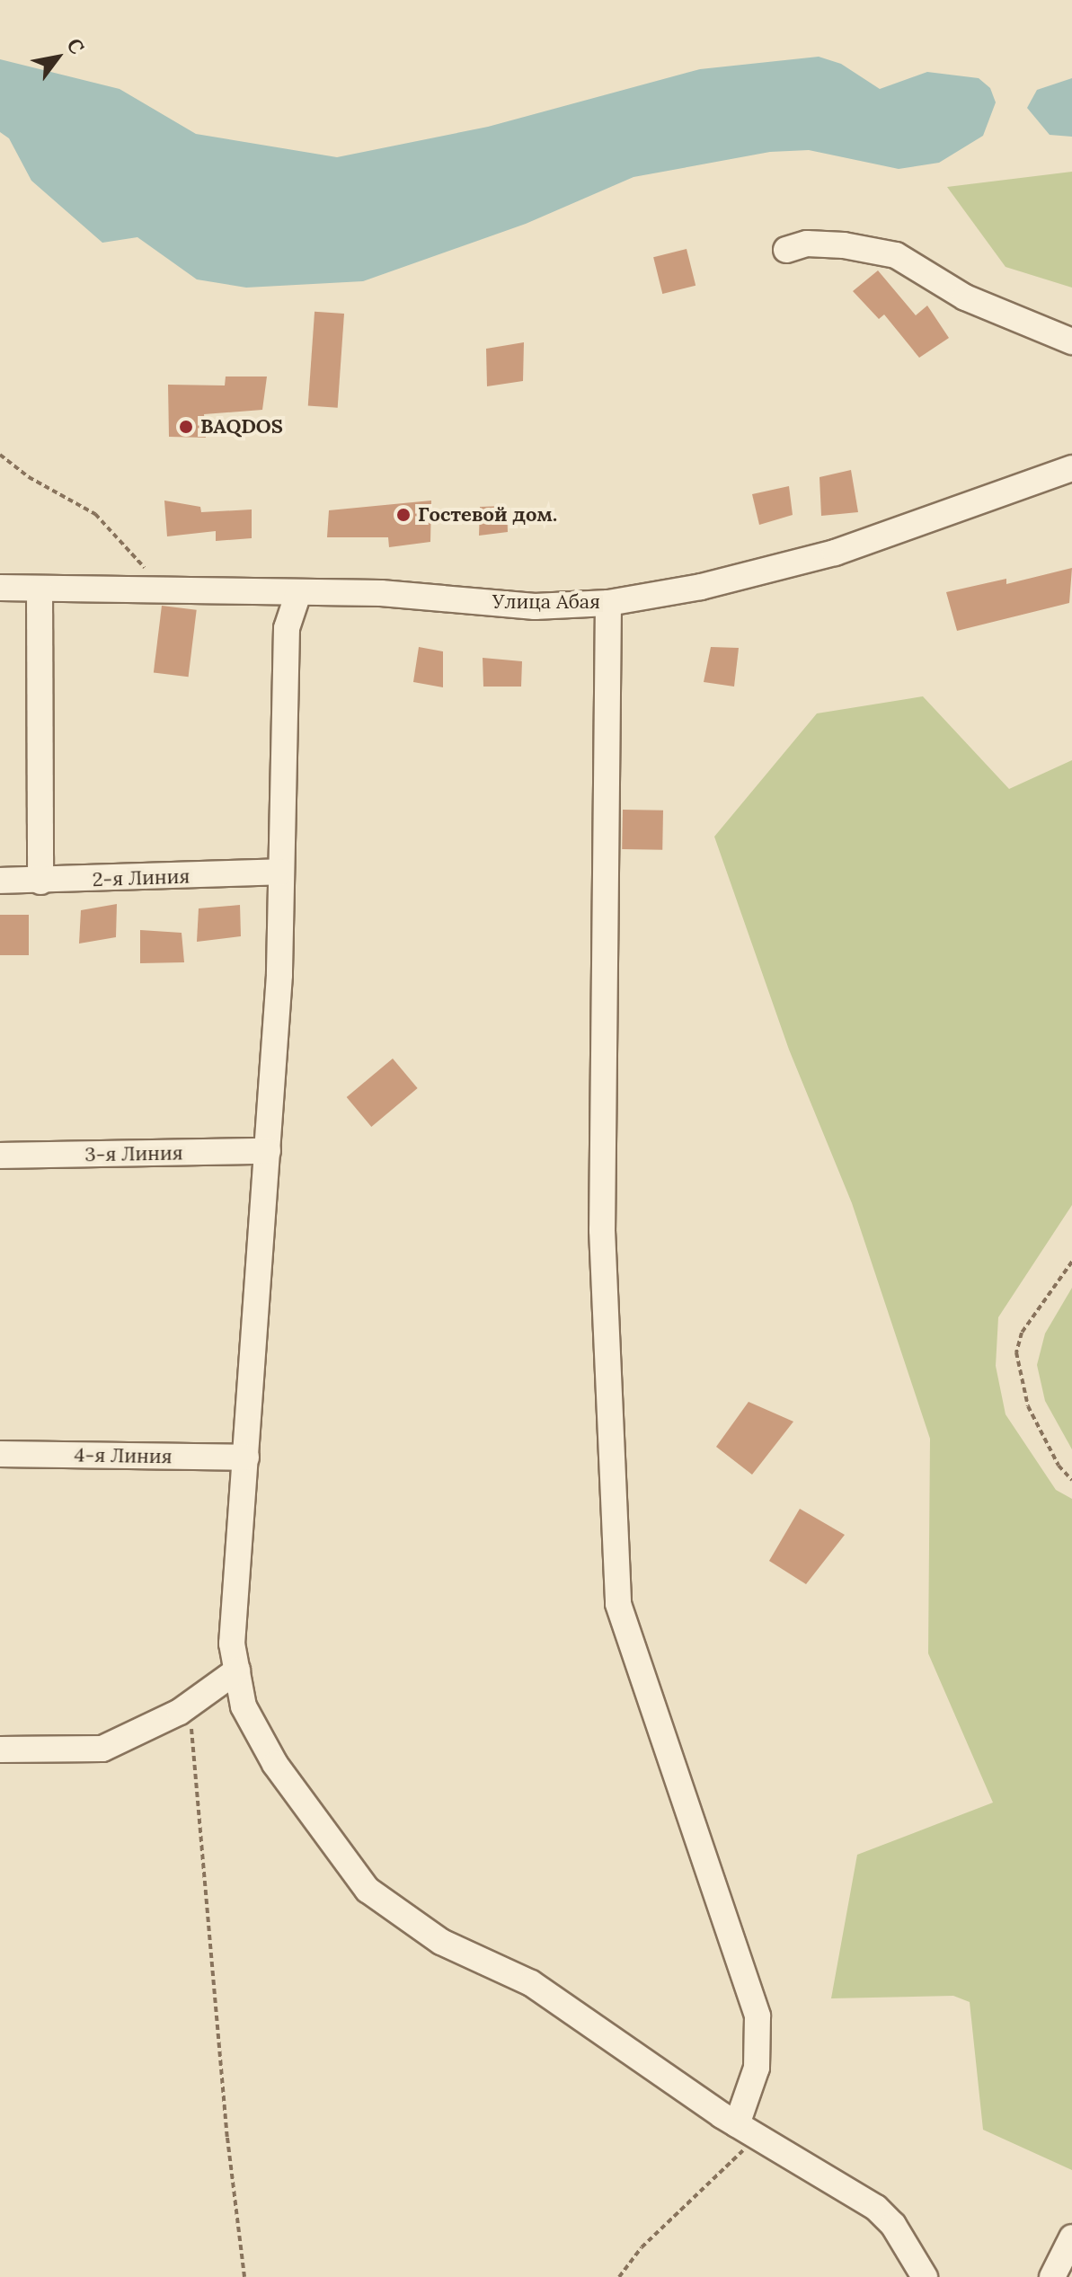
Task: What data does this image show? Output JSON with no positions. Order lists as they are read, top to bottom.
{
  "streets": {
    "street": [
      "Улица Абая",
      "2-я Линия",
      "3-я Линия",
      "4-я Линия"
    ]
  },
  "places": ["BAQDOS", "Гостевой дом."],
  "north": "top right"
}
